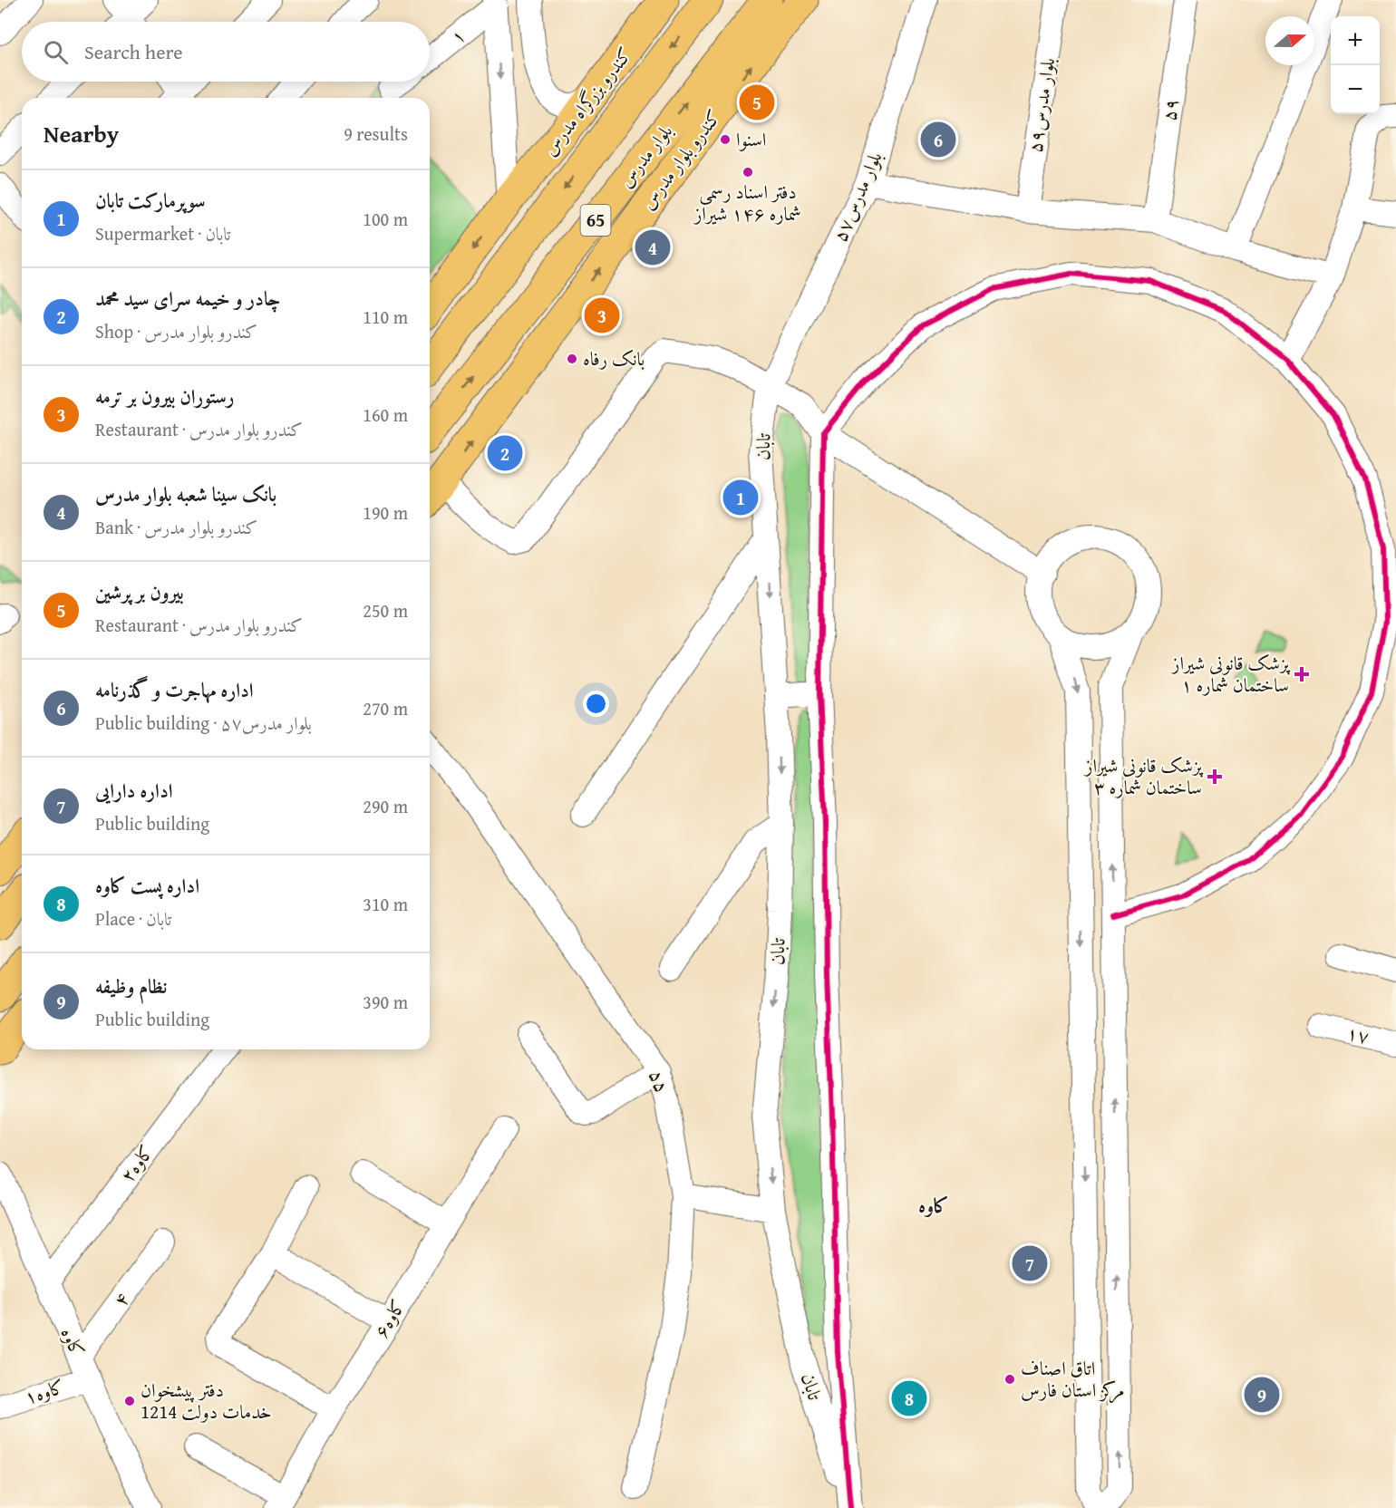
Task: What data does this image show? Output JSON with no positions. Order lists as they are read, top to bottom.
{
  "streets": {
    "main road": [
      "کندرو بزرگراه مدرس",
      "بلوار مدرس",
      "کندرو بلوار مدرس",
      "65"
    ],
    "street": [
      "۱",
      "بلوار مدرس۵۹",
      "۵۹",
      "بلوار مدرس۵۷",
      "تابان",
      "۱۷",
      "۵۵",
      "کاوه۲",
      "۴",
      "کاوه۶",
      "کاوه",
      "کاوه۱"
    ]
  },
  "crossings": [
    ["بلوار مدرس۵۷", "تابان"],
    ["کاوه۲", "کاوه"],
    ["۴", "کاوه"],
    ["کاوه", "کاوه۱"]
  ],
  "districts": ["کاوه"],
  "places": {
    "other": [
      "اسنوا",
      "دفتر اسناد رسمی شماره ۱۴۶ شیراز",
      "بانک رفاه",
      "اتاق اصناف مرکز استان فارس",
      "دفتر پیشخوان خدمات دولت 1214"
    ],
    "health": ["پزشک قانونی شیراز ساختمان شماره ۱", "پزشک قانونی شیراز ساختمان شماره ٣"]
  },
  "north": "right",
  "page": {
    "map_buttons": ["+", "−"],
    "search": "Search here",
    "pins": [
      "5",
      "6",
      "4",
      "3",
      "2",
      "1",
      "7",
      "9",
      "8"
    ],
    "heading": ["Nearby", "9 results"],
    "list": [
      {
        "mark": "1",
        "name": "سوپرمارکت تابان",
        "note": "Supermarket · تابان",
        "value": "100 m"
      },
      {
        "mark": "2",
        "name": "چادر و خیمه سرای سید محمد",
        "note": "Shop · کندرو بلوار مدرس",
        "value": "110 m"
      },
      {
        "mark": "3",
        "name": "رستوران بیرون بر ترمه",
        "note": "Restaurant · کندرو بلوار مدرس",
        "value": "160 m"
      },
      {
        "mark": "4",
        "name": "بانک سینا شعبه بلوار مدرس",
        "note": "Bank · کندرو بلوار مدرس",
        "value": "190 m"
      },
      {
        "mark": "5",
        "name": "بیرون بر پرشین",
        "note": "Restaurant · کندرو بلوار مدرس",
        "value": "250 m"
      },
      {
        "mark": "6",
        "name": "اداره مهاجرت و گذرنامه",
        "note": "Public building · بلوار مدرس۵۷",
        "value": "270 m"
      },
      {
        "mark": "7",
        "name": "اداره دارایی",
        "note": "Public building",
        "value": "290 m"
      },
      {
        "mark": "8",
        "name": "اداره پست کاوه",
        "note": "Place · تابان",
        "value": "310 m"
      },
      {
        "mark": "9",
        "name": "نظام وظیفه",
        "note": "Public building",
        "value": "390 m"
      }
    ]
  }
}
